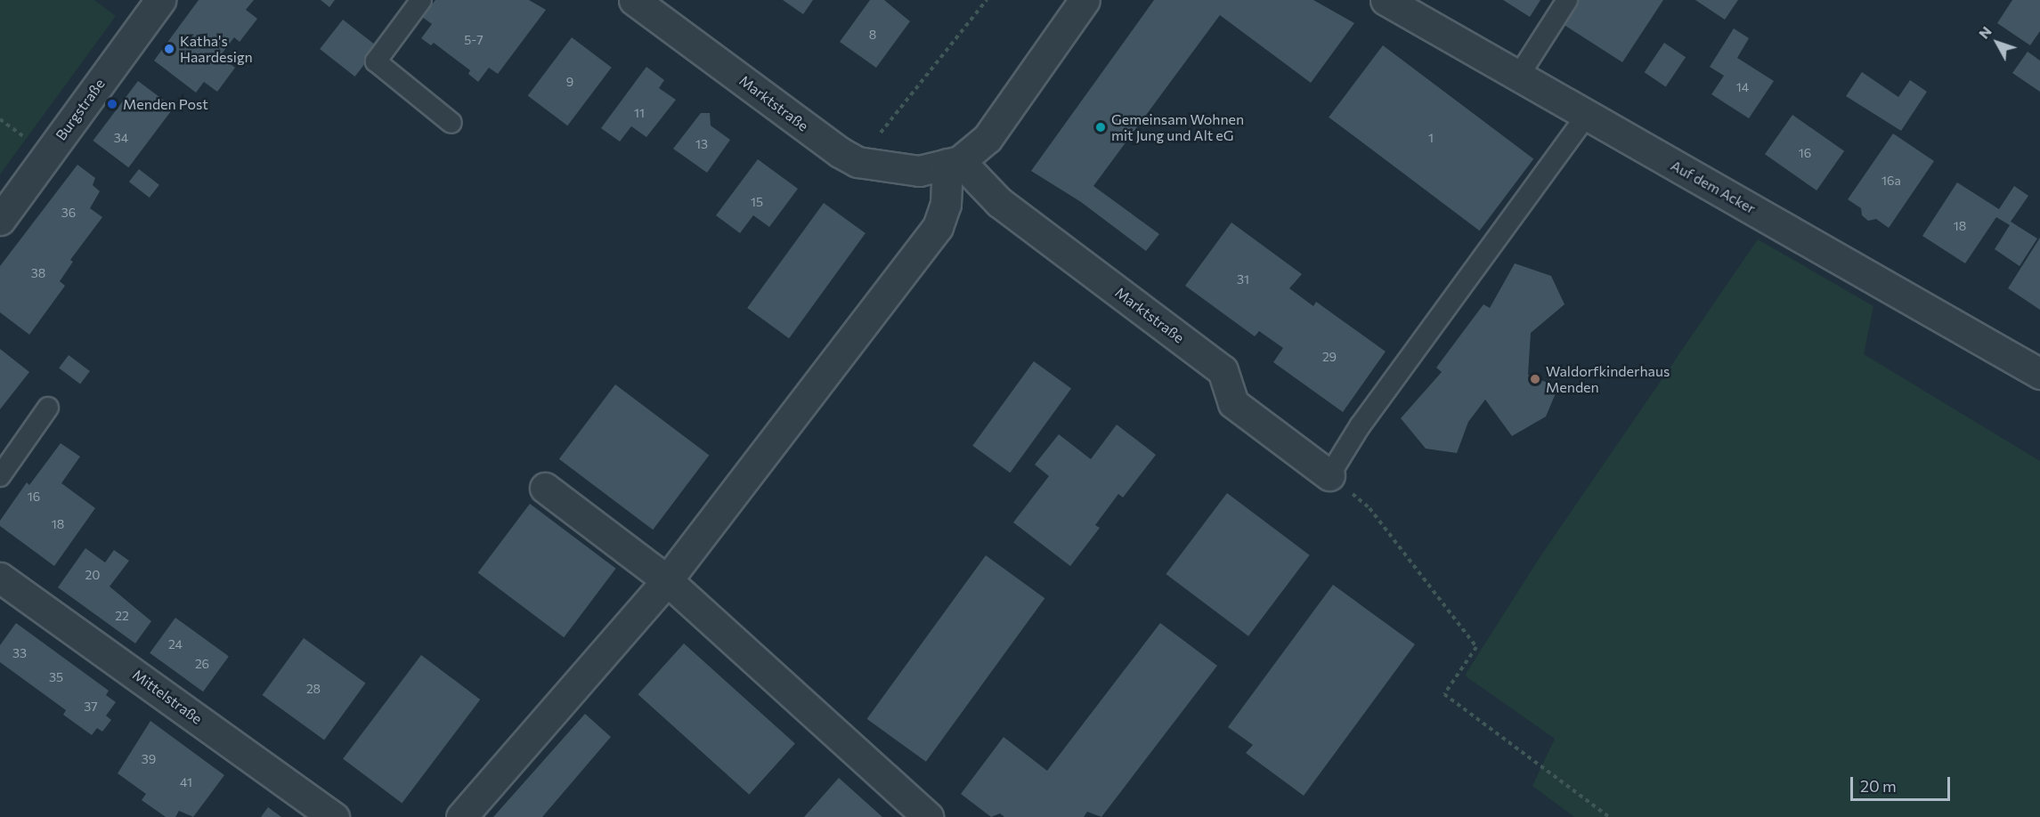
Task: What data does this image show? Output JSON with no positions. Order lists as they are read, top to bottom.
{
  "streets": {
    "street": [
      "Marktstraße",
      "Burgstraße",
      "Auf dem Acker",
      "Mittelstraße"
    ]
  },
  "places": [
    "Katha's Haardesign",
    "Menden Post",
    "Gemeinsam Wohnen mit Jung und Alt eG",
    "Waldorfkinderhaus Menden"
  ],
  "house_numbers": [
    "8",
    "5-7",
    "9",
    "14",
    "11",
    "34",
    "1",
    "13",
    "16",
    "16a",
    "15",
    "36",
    "18",
    "38",
    "31",
    "29",
    "16",
    "18",
    "20",
    "22",
    "24",
    "33",
    "26",
    "35",
    "28",
    "37",
    "39",
    "41"
  ],
  "scale_bar": "20 m",
  "north": "top left"
}
